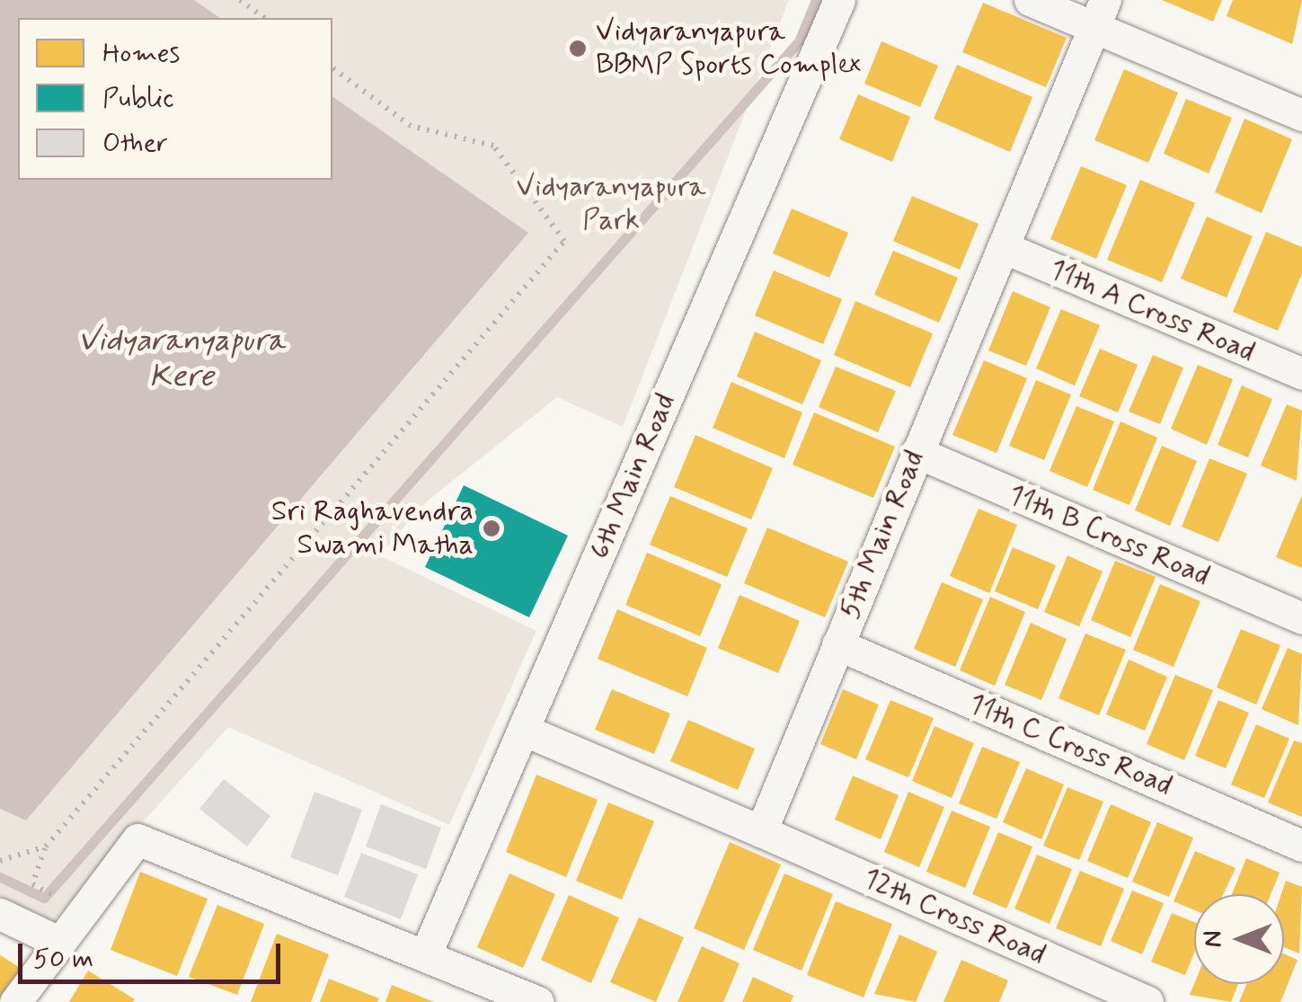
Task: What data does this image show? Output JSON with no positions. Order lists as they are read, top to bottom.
{
  "streets": {
    "street": [
      "11th A Cross Road",
      "6th Main Road",
      "5th Main Road",
      "11th B Cross Road",
      "11th C Cross Road",
      "12th Cross Road"
    ]
  },
  "crossings": [
    ["11th A Cross Road", "5th Main Road"],
    ["5th Main Road", "11th B Cross Road"],
    ["5th Main Road", "11th C Cross Road"],
    ["5th Main Road", "12th Cross Road"]
  ],
  "water": ["Vidyaranyapura Kere"],
  "parks": ["Vidyaranyapura Park"],
  "places": ["Vidyaranyapura BBMP Sports Complex", "Sri Raghavendra Swami Matha"],
  "legend": ["Homes", "Public", "Other"],
  "scale_bar": "50 m",
  "north": "left"
}
